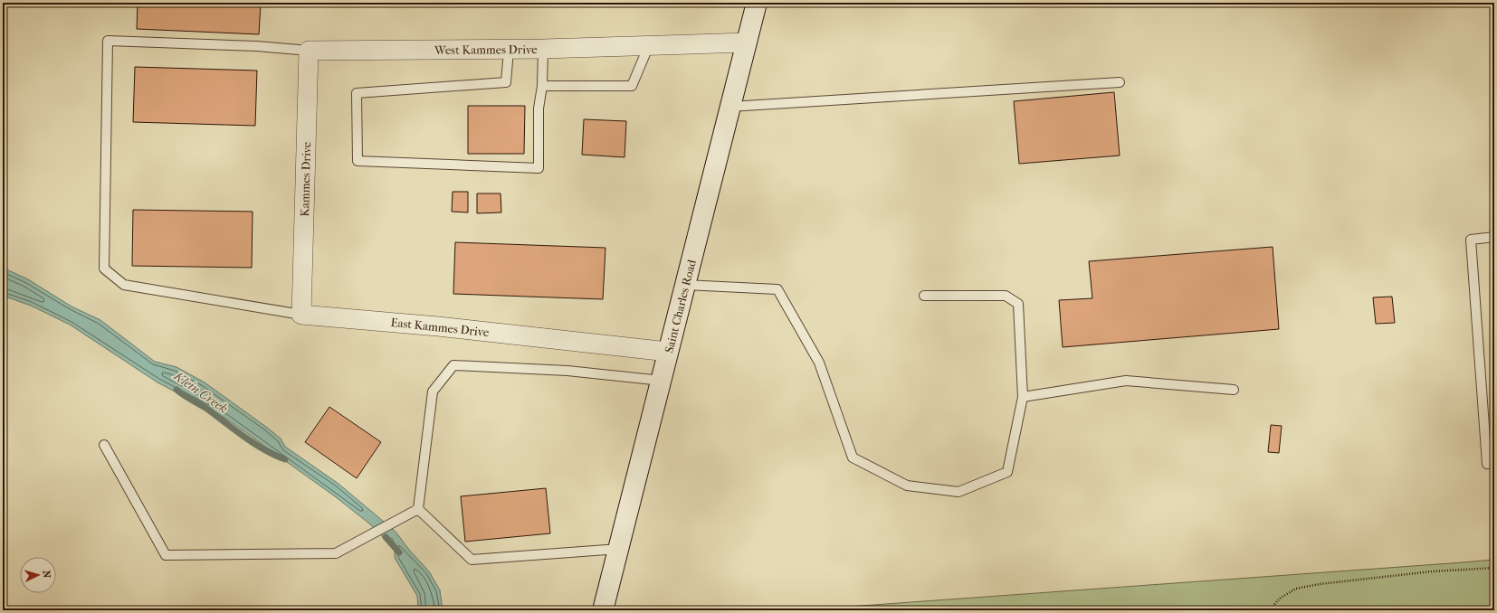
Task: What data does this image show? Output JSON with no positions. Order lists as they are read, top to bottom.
{
  "streets": {
    "street": [
      "West Kammes Drive",
      "Kammes Drive",
      "Saint Charles Road",
      "East Kammes Drive"
    ]
  },
  "crossings": [
    ["West Kammes Drive", "Kammes Drive"],
    ["West Kammes Drive", "Saint Charles Road"],
    ["Kammes Drive", "East Kammes Drive"],
    ["Saint Charles Road", "East Kammes Drive"]
  ],
  "water": ["Klein Creek"],
  "north": "right"
}
